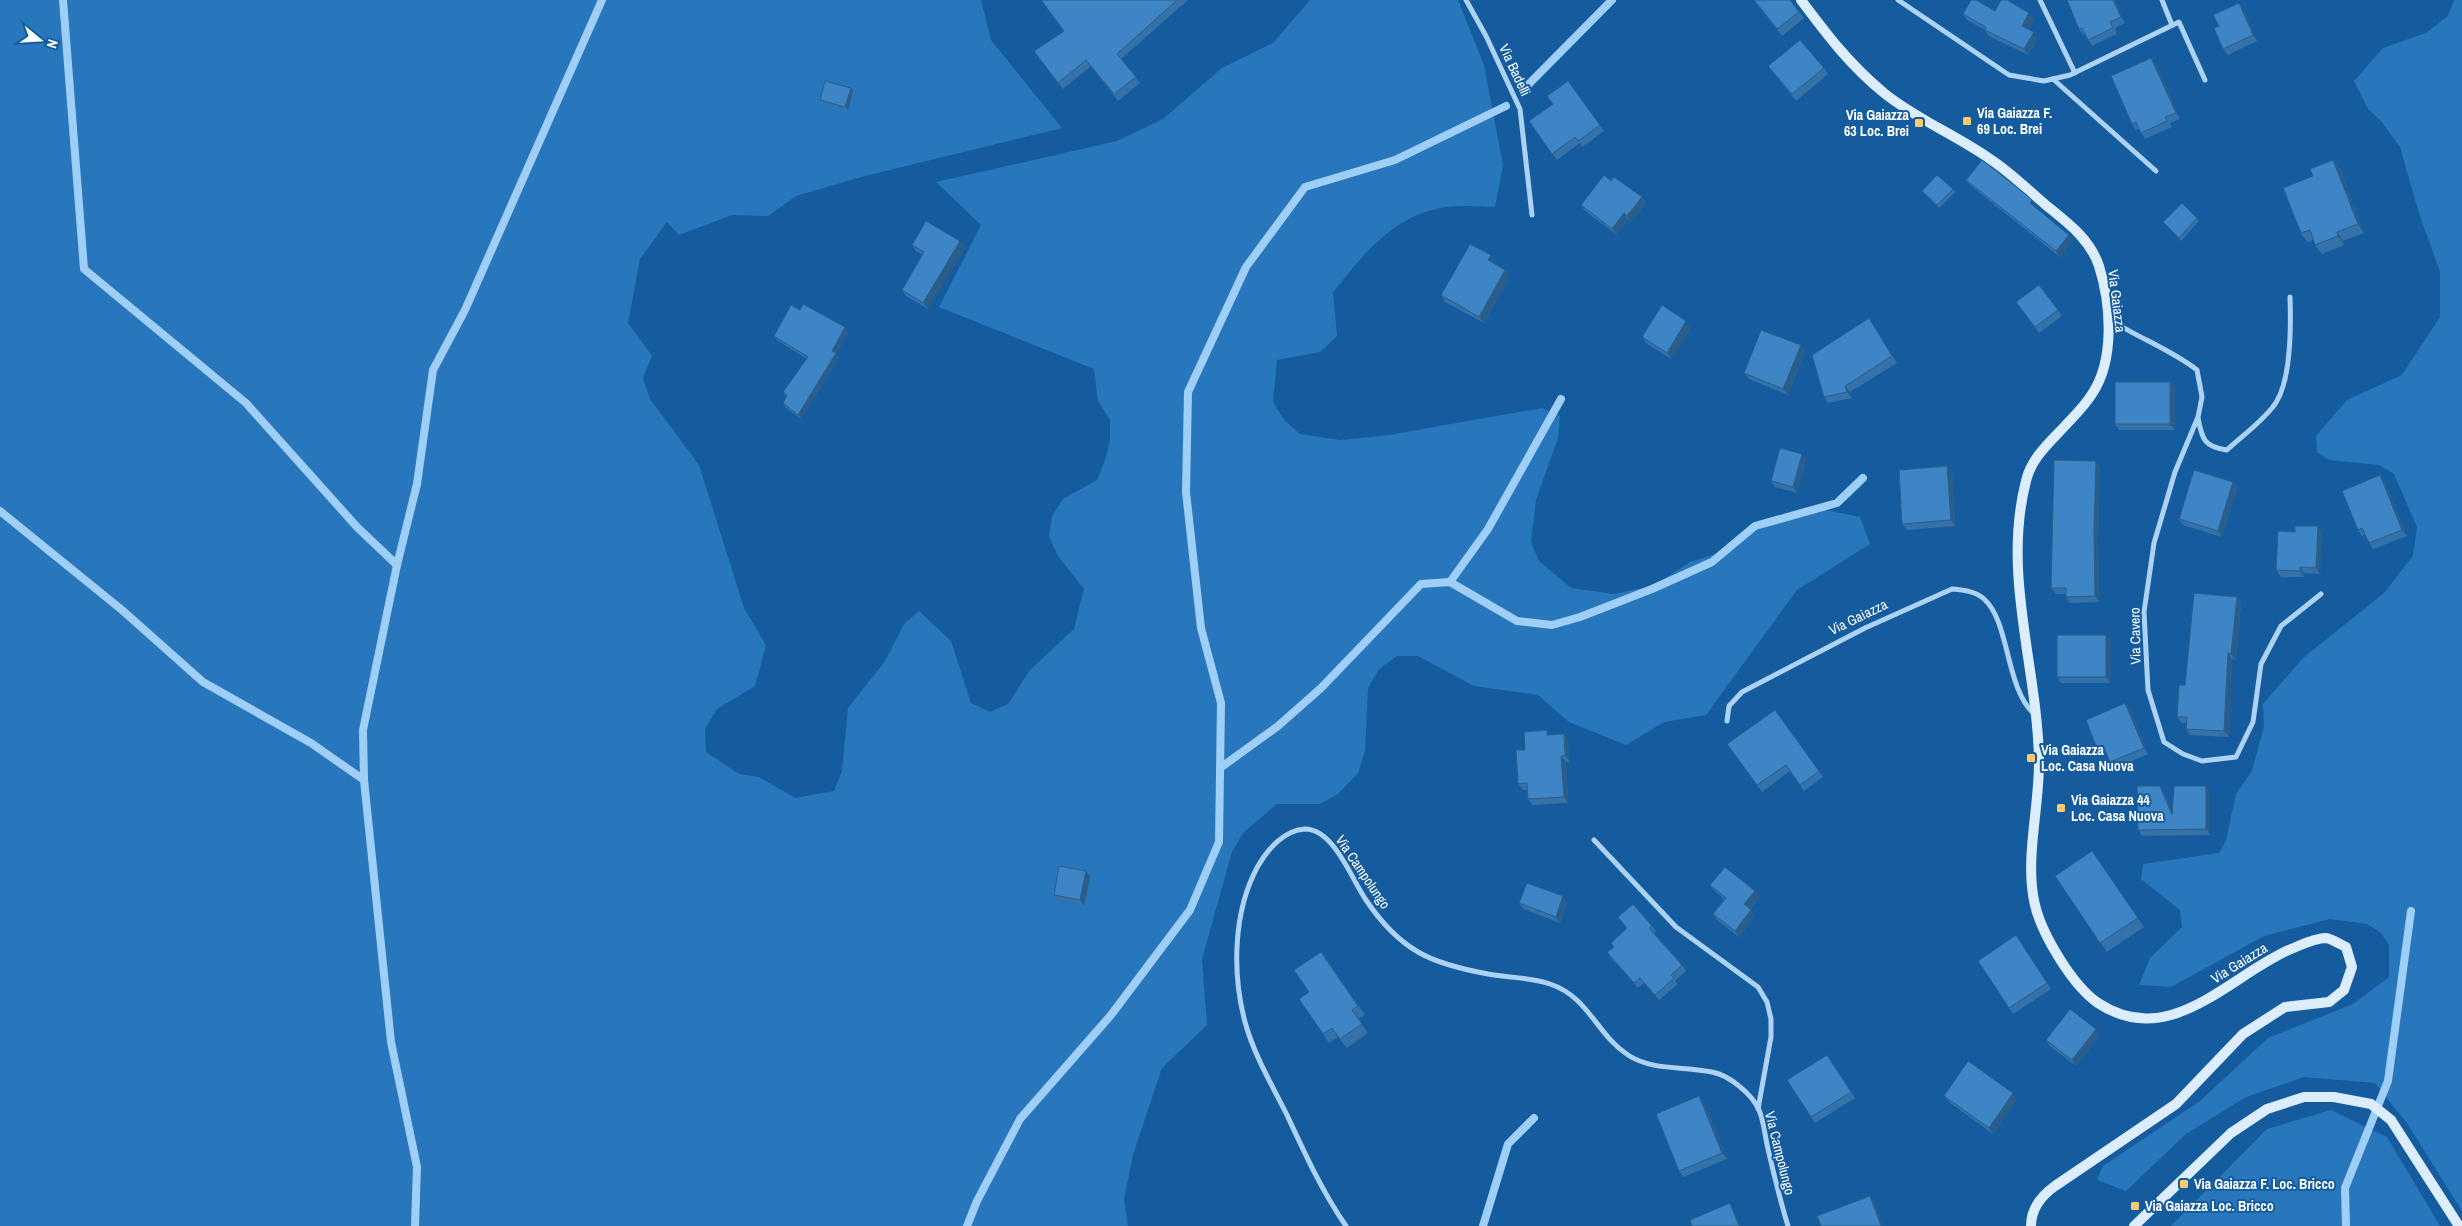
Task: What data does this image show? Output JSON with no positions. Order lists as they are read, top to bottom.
{
  "streets": {
    "main road": ["Via Gaiazza"],
    "street": ["Via Badelli", "Via Cavero", "Via Campolungo"]
  },
  "crossings": [
    ["Via Gaiazza", "Via Cavero"]
  ],
  "places": {
    "transit": [
      "Via Gaiazza F. 69 Loc. Brei",
      "Via Gaiazza 63 Loc. Brei",
      "Via Gaiazza Loc. Casa Nuova",
      "Via Gaiazza 44 Loc. Casa Nuova",
      "Via Gaiazza F. Loc. Bricco",
      "Via Gaiazza Loc. Bricco"
    ]
  },
  "north": "right"
}
